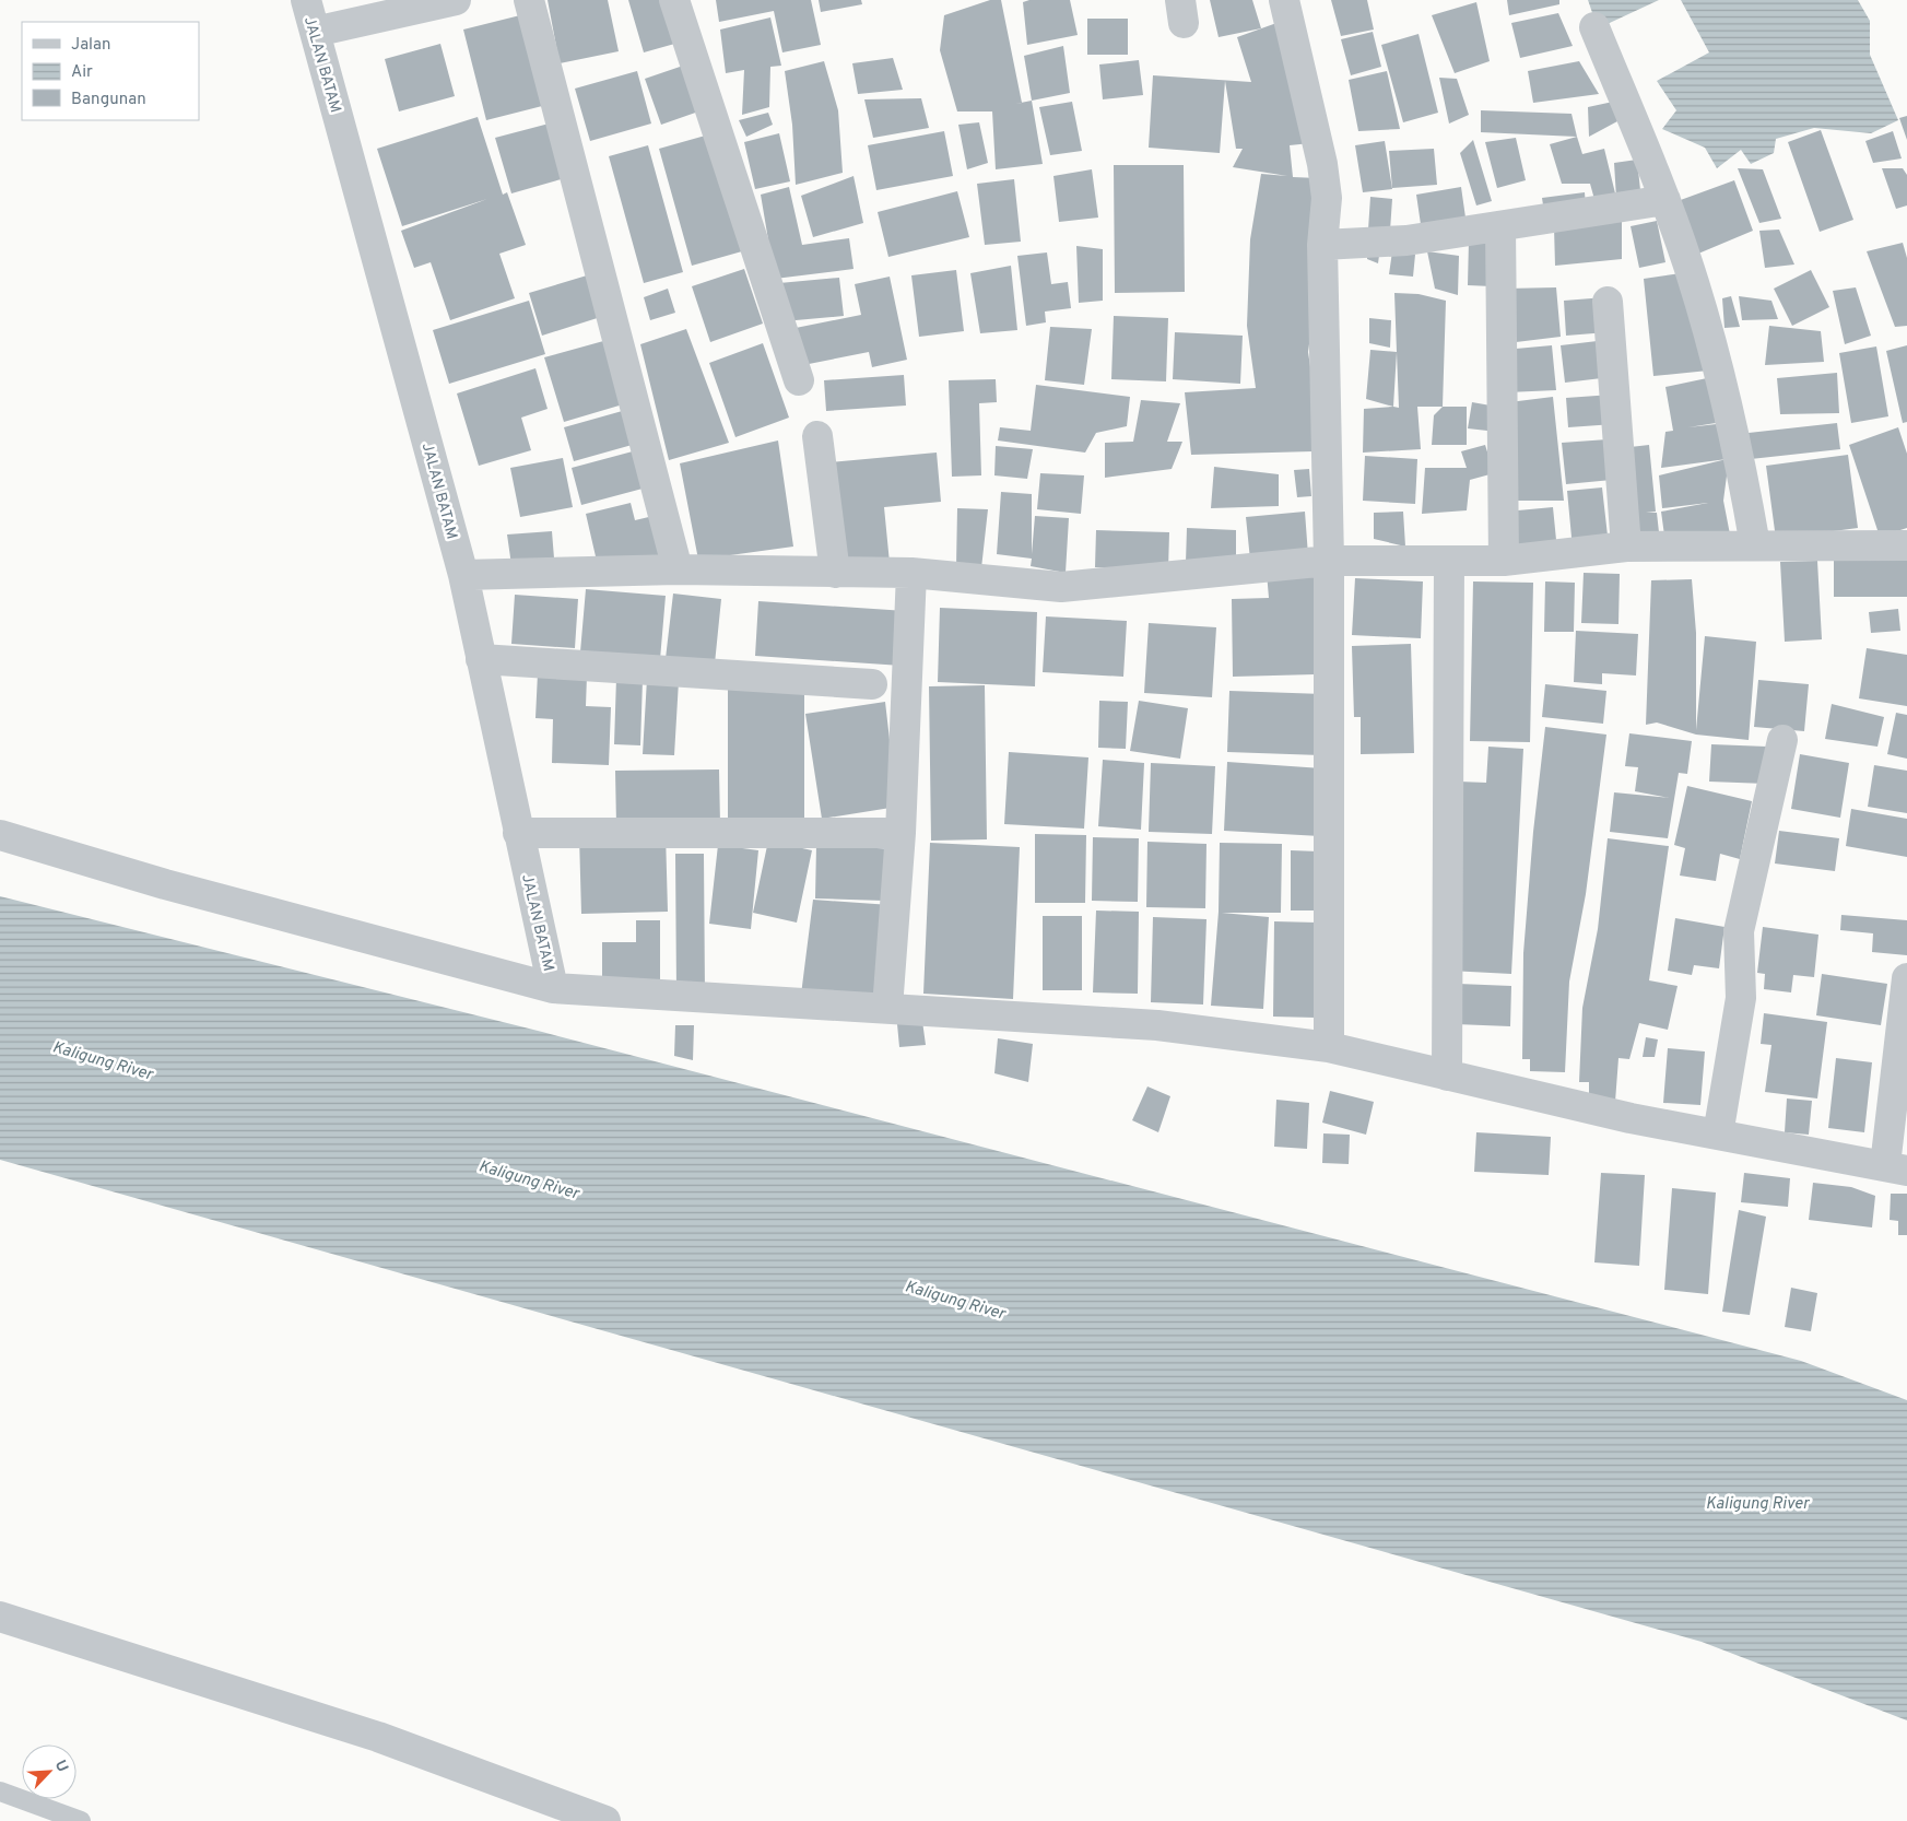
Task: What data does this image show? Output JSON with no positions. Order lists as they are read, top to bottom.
{
  "streets": {
    "street": ["JALAN BATAM"]
  },
  "water": ["Kaligung River"],
  "legend": ["Jalan", "Air", "Bangunan"],
  "north": "top right"
}
